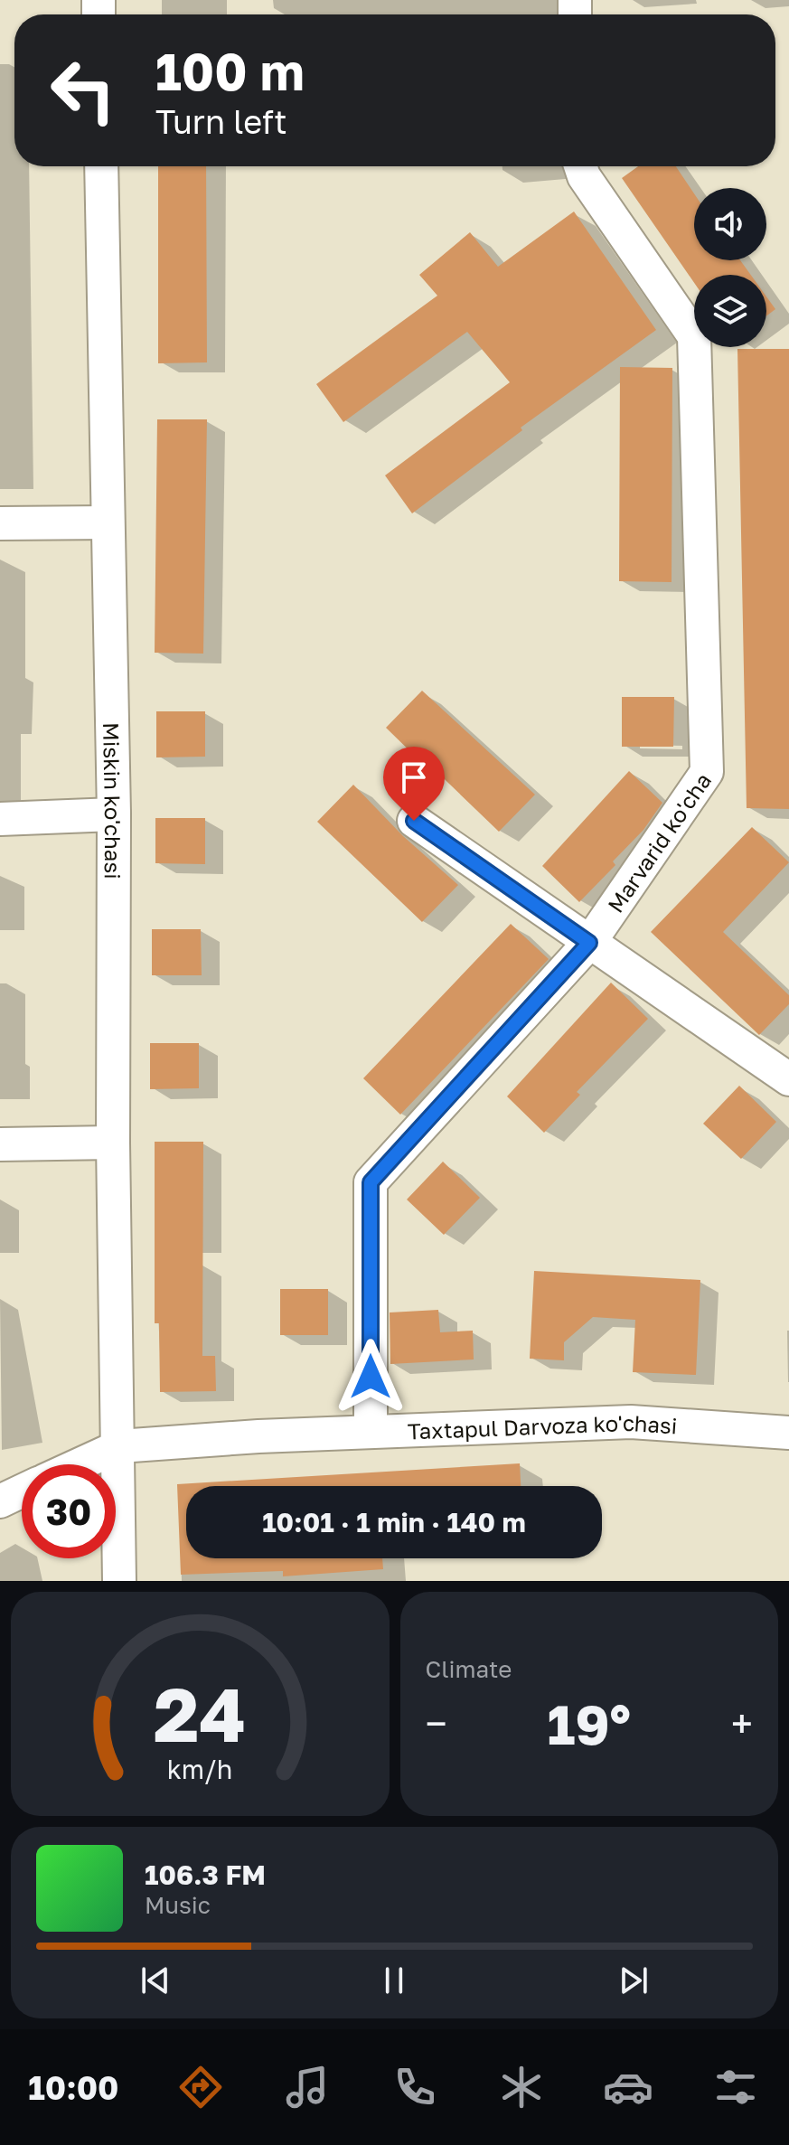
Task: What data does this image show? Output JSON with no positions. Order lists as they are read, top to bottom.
{
  "streets": {
    "street": ["Miskin ko'chasi", "Marvarid ko'cha", "Taxtapul Darvoza ko'chasi"]
  },
  "crossings": [
    ["Miskin ko'chasi", "Taxtapul Darvoza ko'chasi"],
    ["Marvarid ko'cha", "Taxtapul Darvoza ko'chasi"]
  ],
  "page": {
    "turn": ["100 m", "Turn left"],
    "limit": "30",
    "trip": "10:01 · 1 min · 140 m",
    "tile": "Climate",
    "heat": ["−", "19°", "+"],
    "song": ["106.3 FM", "Music"],
    "tabs": "10:00",
    "gauge": ["24", "km/h"]
  }
}
